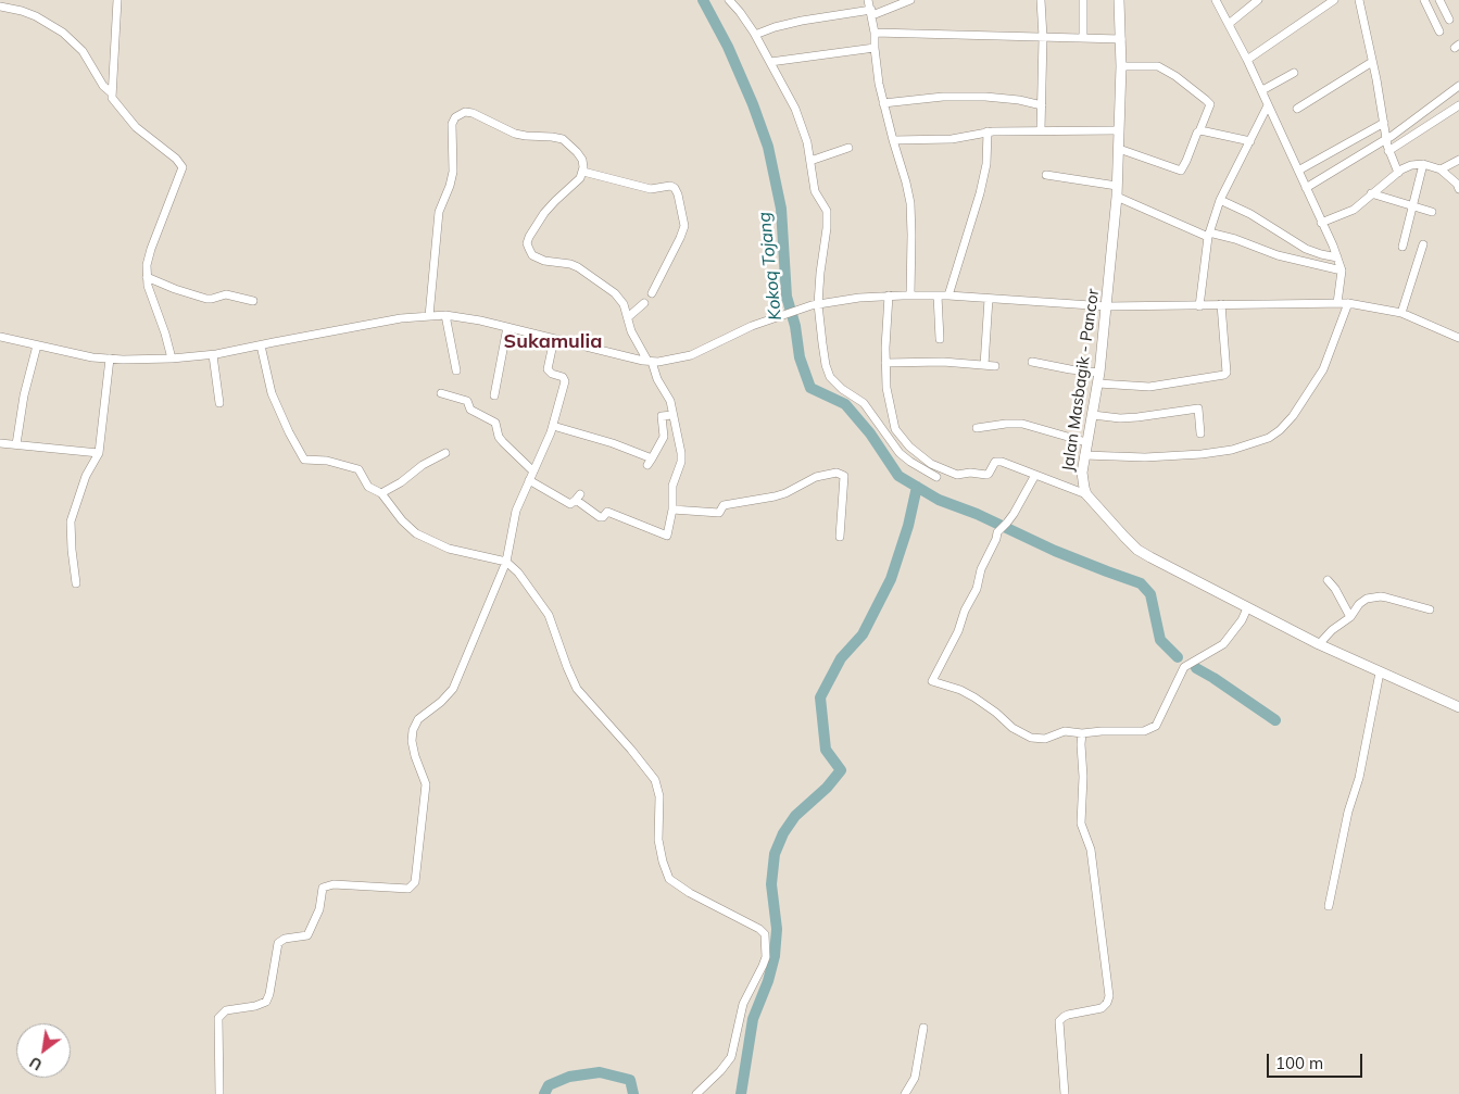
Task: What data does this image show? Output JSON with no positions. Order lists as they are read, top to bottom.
{
  "streets": {
    "main road": ["Jalan Masbagik - Pancor"]
  },
  "districts": ["Sukamulia"],
  "water": ["Kokoq Tojang"],
  "scale_bar": "100 m",
  "north": "bottom left"
}
